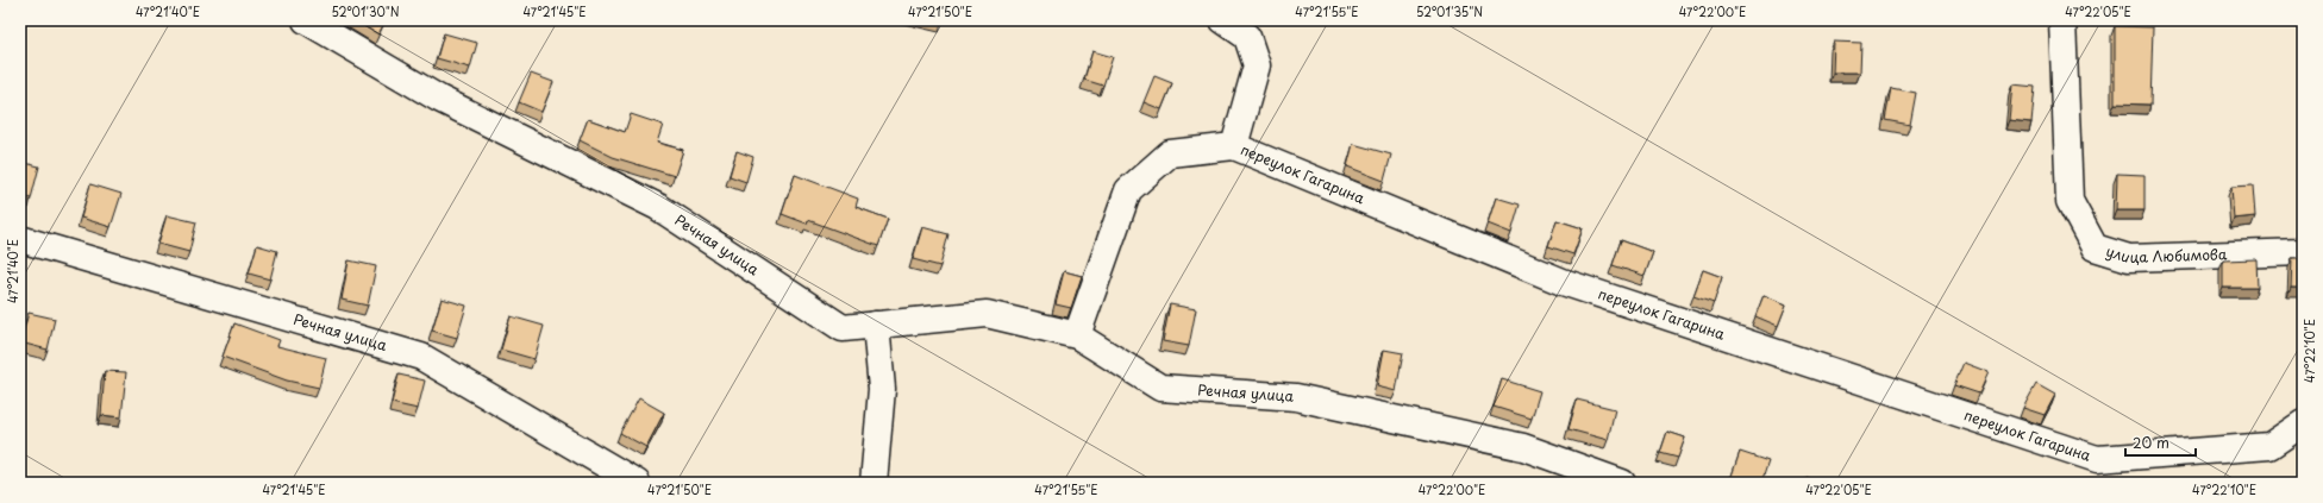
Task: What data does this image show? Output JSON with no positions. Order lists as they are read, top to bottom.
{
  "streets": {
    "street": ["переулок Гагарина", "Речная улица", "улица Любимова"]
  },
  "scale_bar": "20 m",
  "coordinates": [
    "47°21'40\"E",
    "52°01'30\"N",
    "47°21'45\"E",
    "47°21'50\"E",
    "47°21'55\"E",
    "52°01'35\"N",
    "47°22'00\"E",
    "47°22'05\"E",
    "47°22'10\"E"
  ]
}
